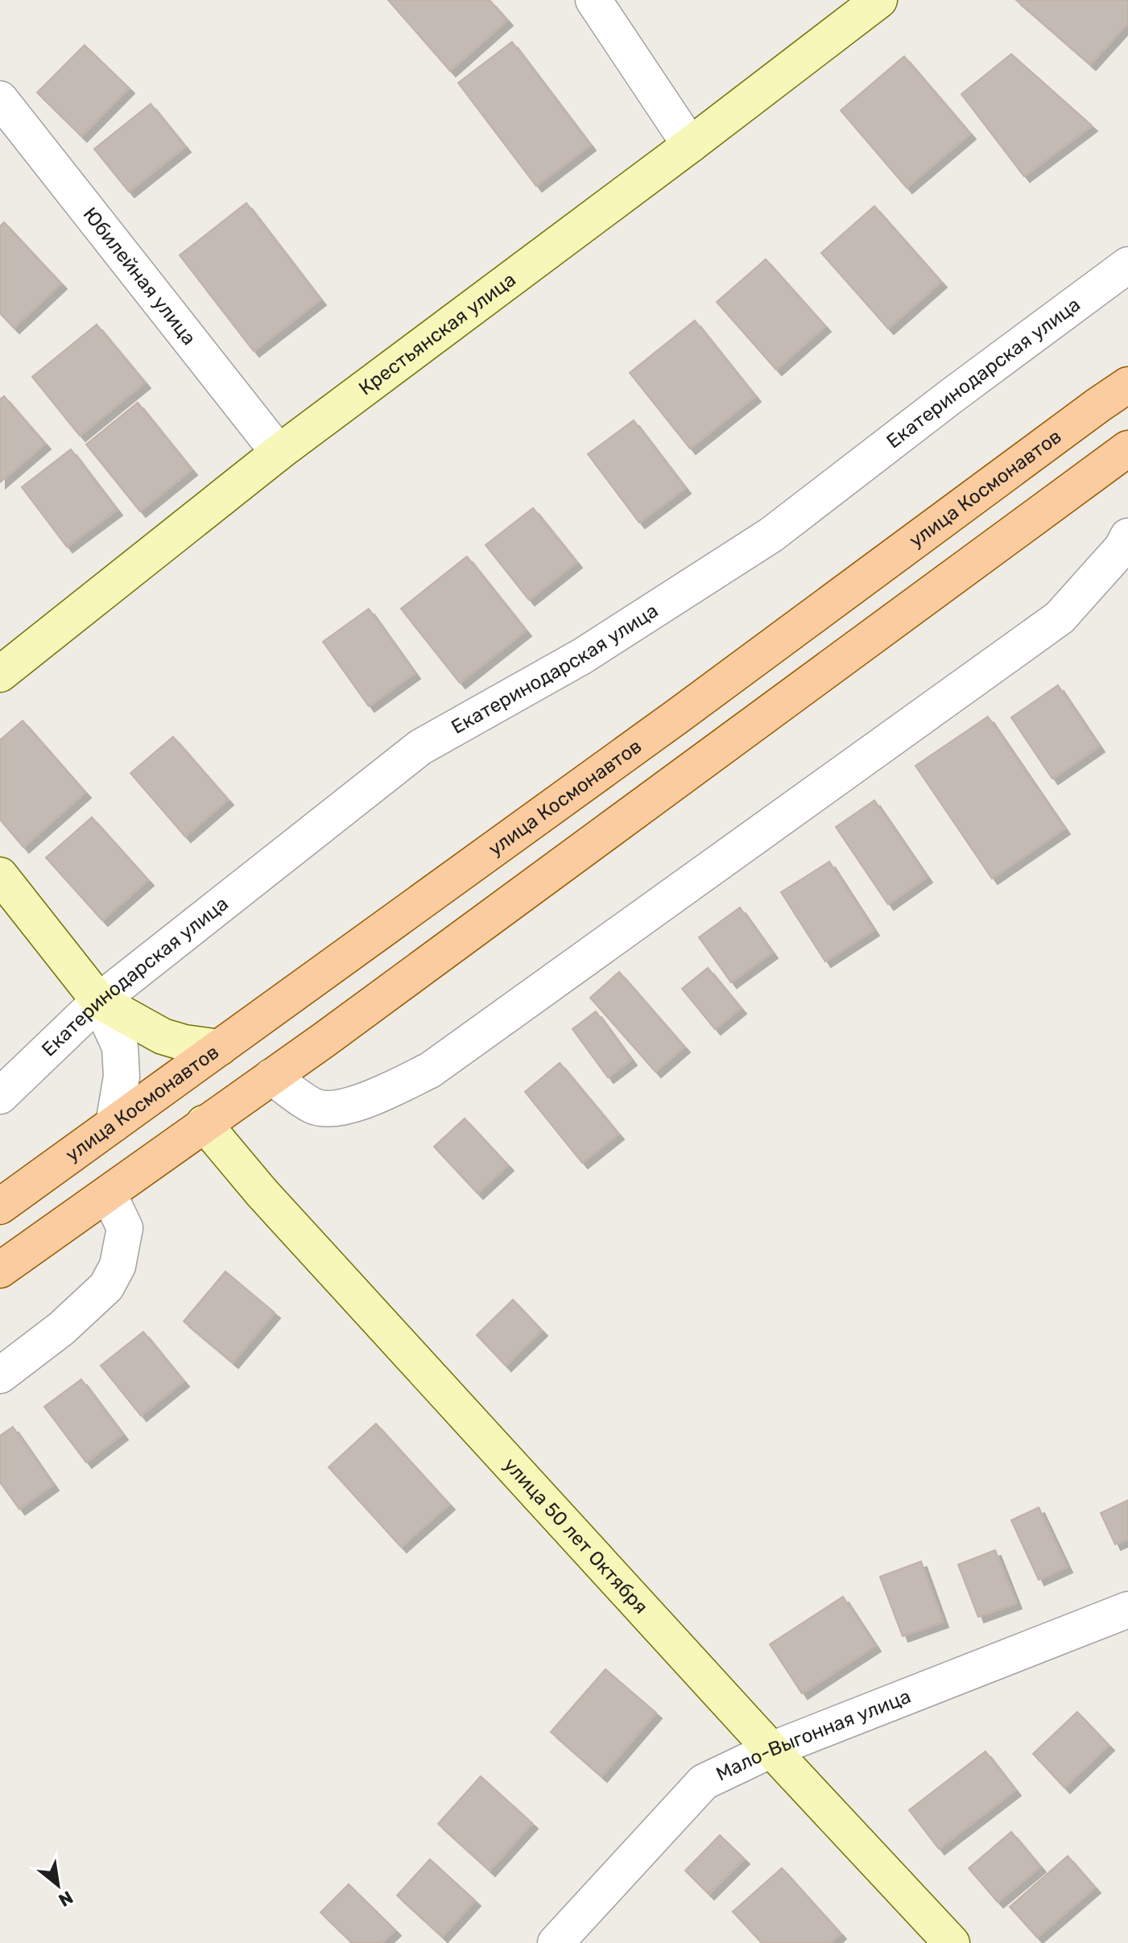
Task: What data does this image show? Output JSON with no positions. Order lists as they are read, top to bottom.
{
  "streets": {
    "main road": ["Крестьянская улица", "улица Космонавтов", "улица 50 лет Октября"],
    "street": ["Юбилейная улица", "Екатеринодарская улица", "Мало-Выгонная улица"]
  },
  "crossings": [
    ["Юбилейная улица", "Крестьянская улица"],
    ["улица 50 лет Октября", "Мало-Выгонная улица"]
  ],
  "north": "bottom right"
}
